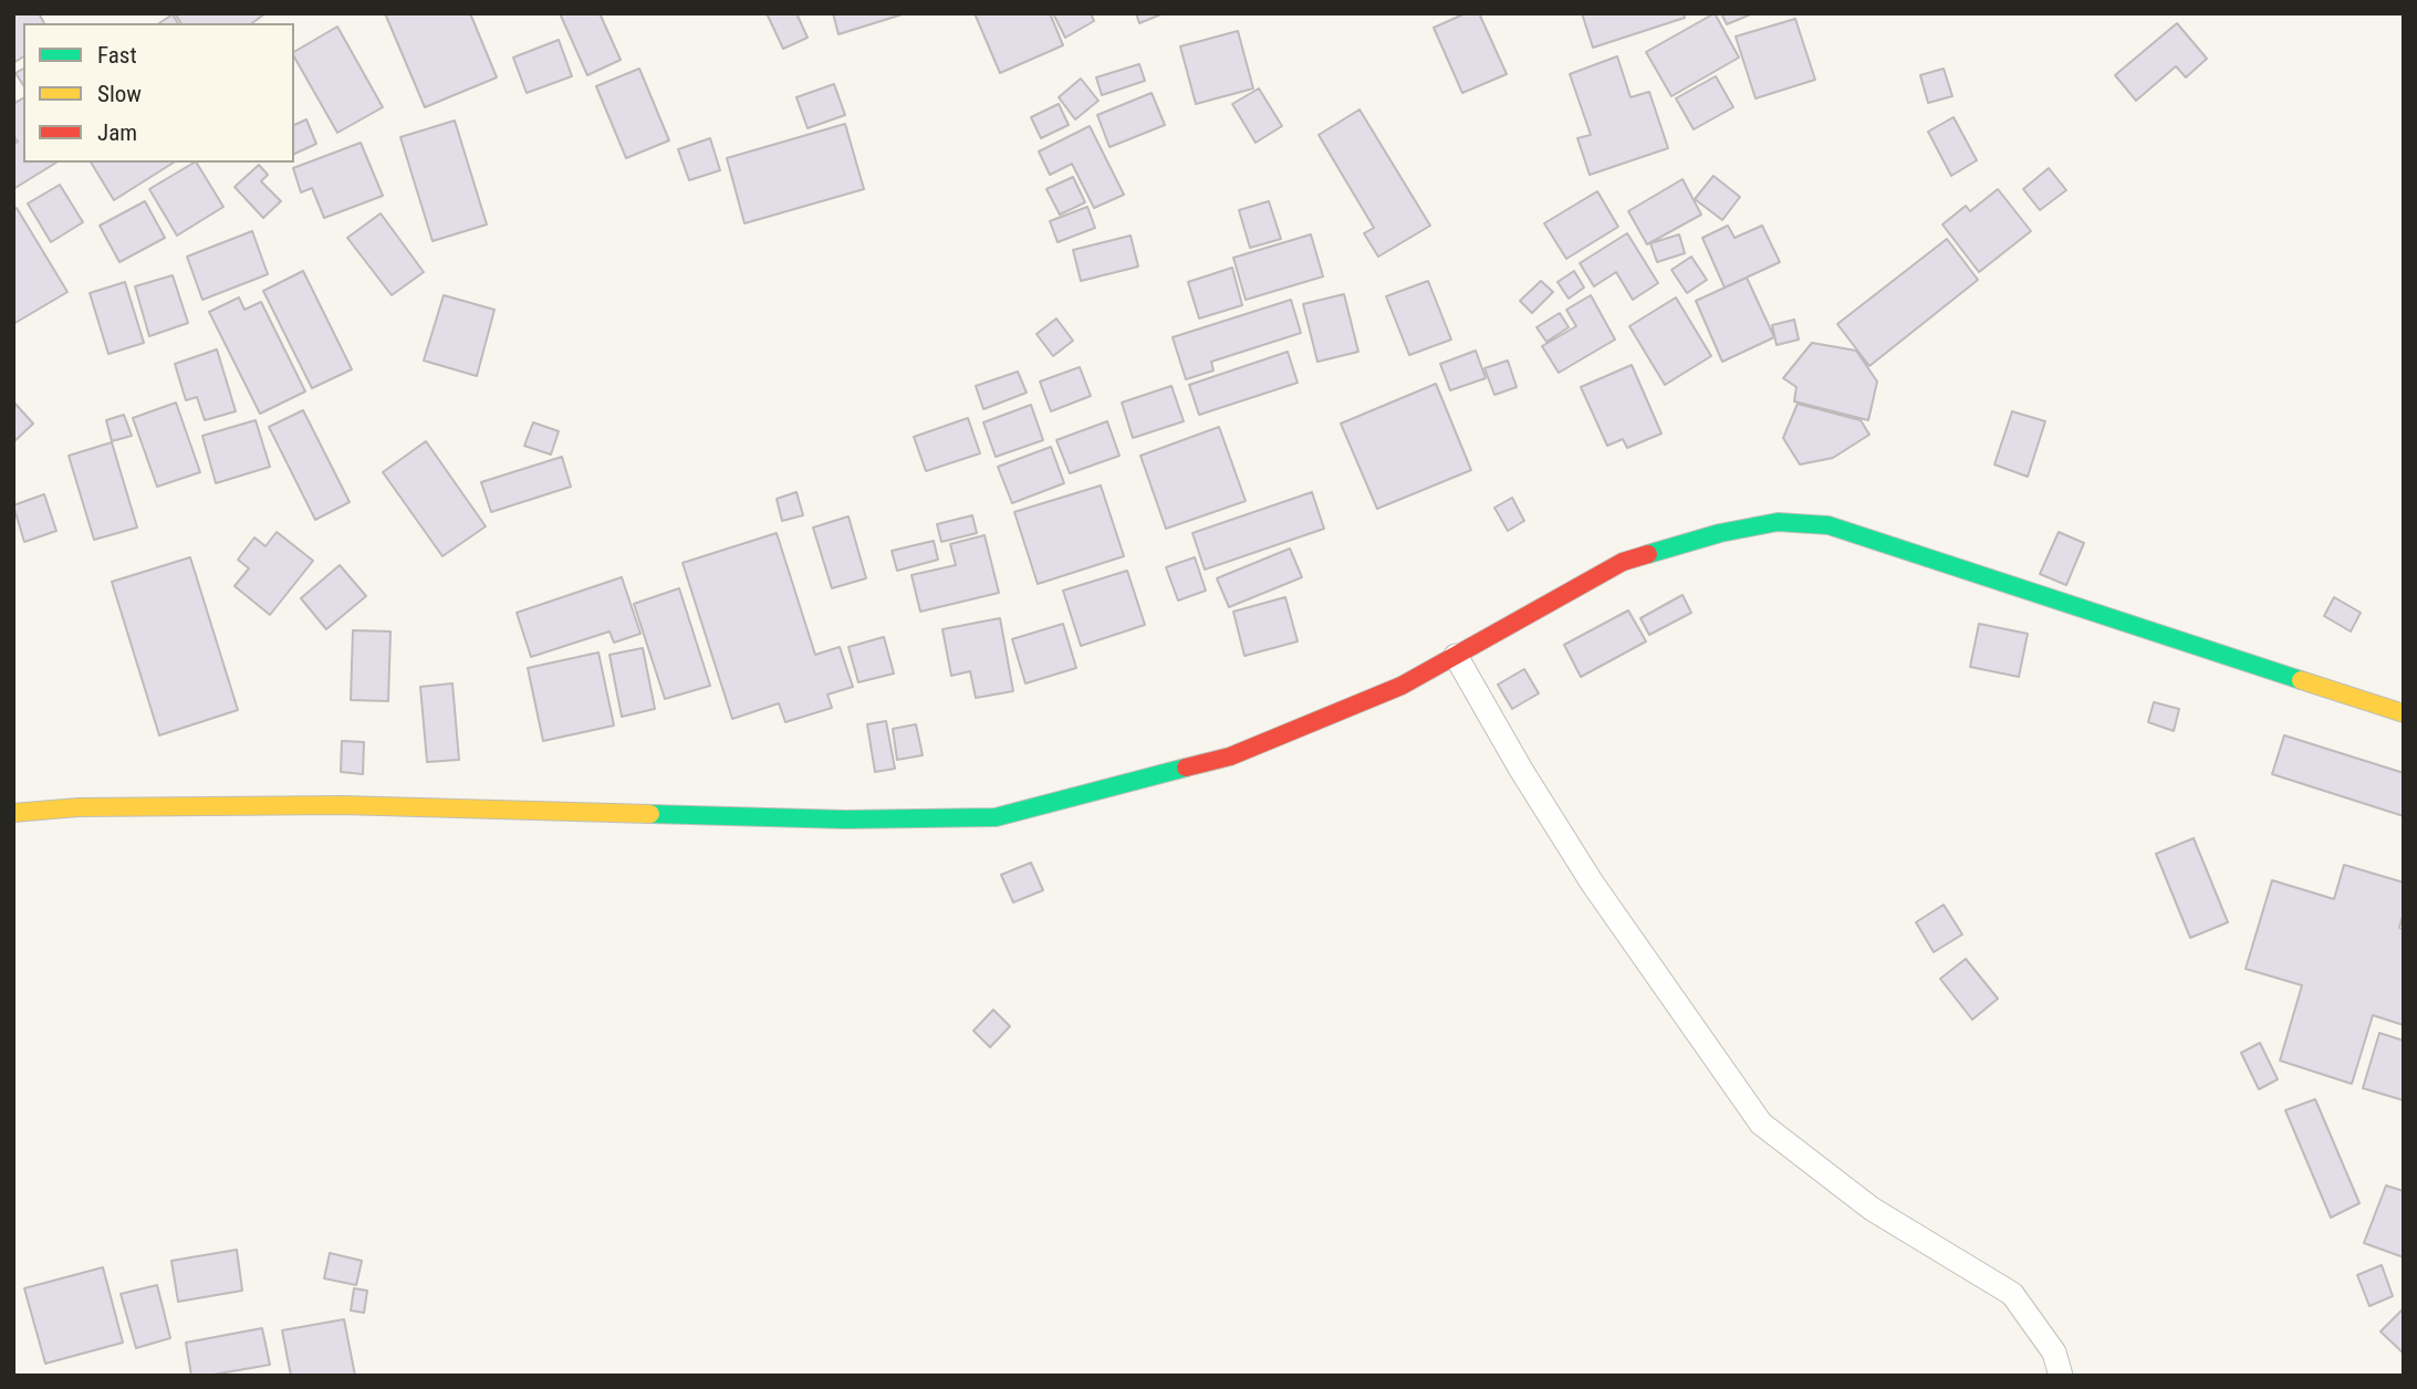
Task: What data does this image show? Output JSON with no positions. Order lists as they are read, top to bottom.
{
  "legend": ["Fast", "Slow", "Jam"]
}
